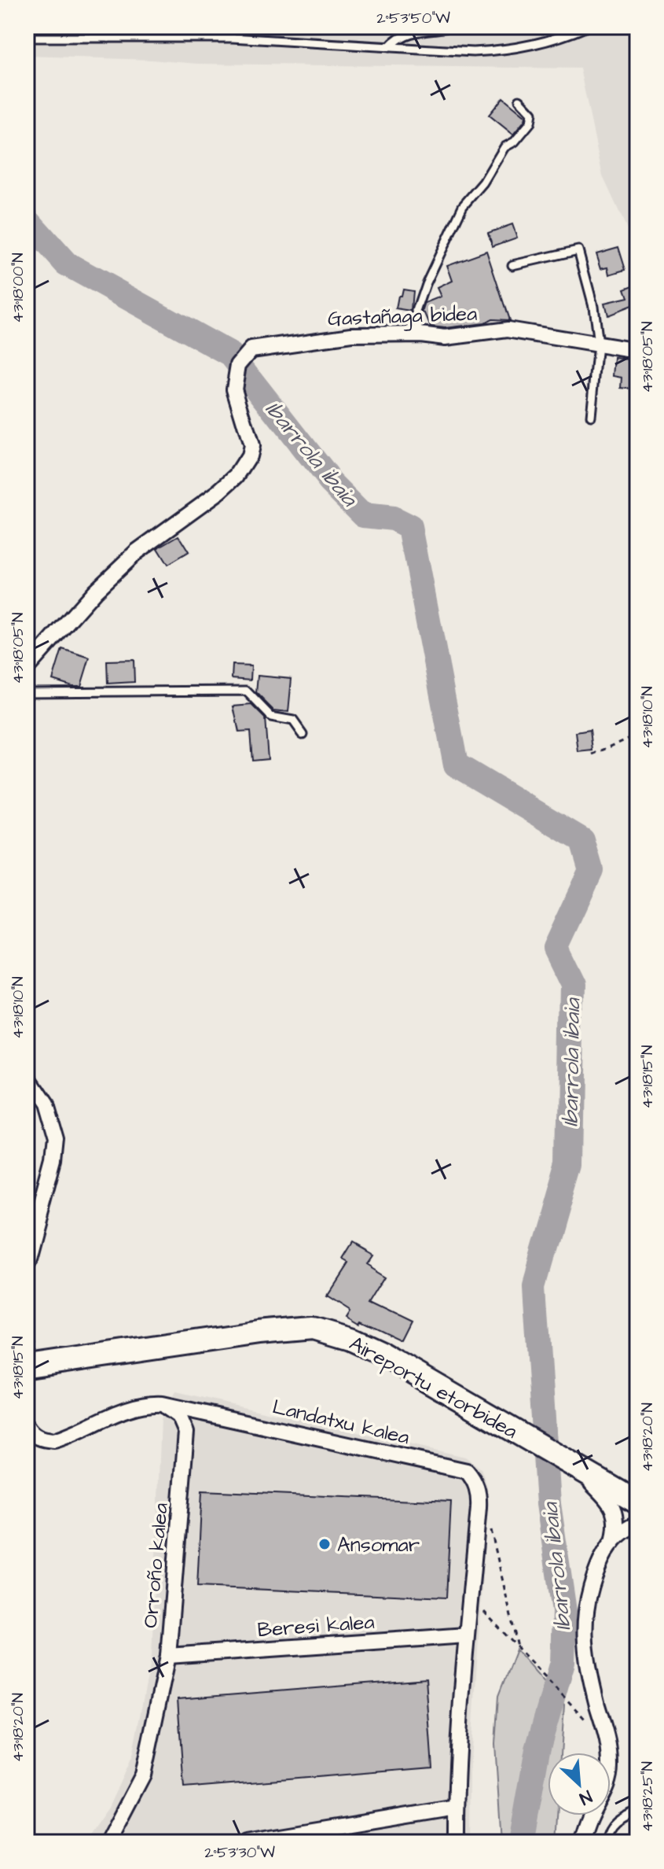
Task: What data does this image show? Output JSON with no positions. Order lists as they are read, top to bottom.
{
  "streets": {
    "main road": ["Aireportu etorbidea"],
    "street": [
      "Gastañaga bidea",
      "Landatxu kalea",
      "Orroño kalea",
      "Beresi kalea"
    ]
  },
  "crossings": [
    ["Landatxu kalea", "Orroño kalea"],
    ["Orroño kalea", "Beresi kalea"]
  ],
  "water": ["Ibarrola ibaia"],
  "places": ["Ansomar"],
  "north": "bottom right",
  "coordinates": [
    "2°53'50\"W",
    "43°18'00\"N",
    "43°18'05\"N",
    "43°18'10\"N",
    "43°18'15\"N",
    "43°18'20\"N",
    "43°18'25\"N",
    "2°53'30\"W"
  ]
}
